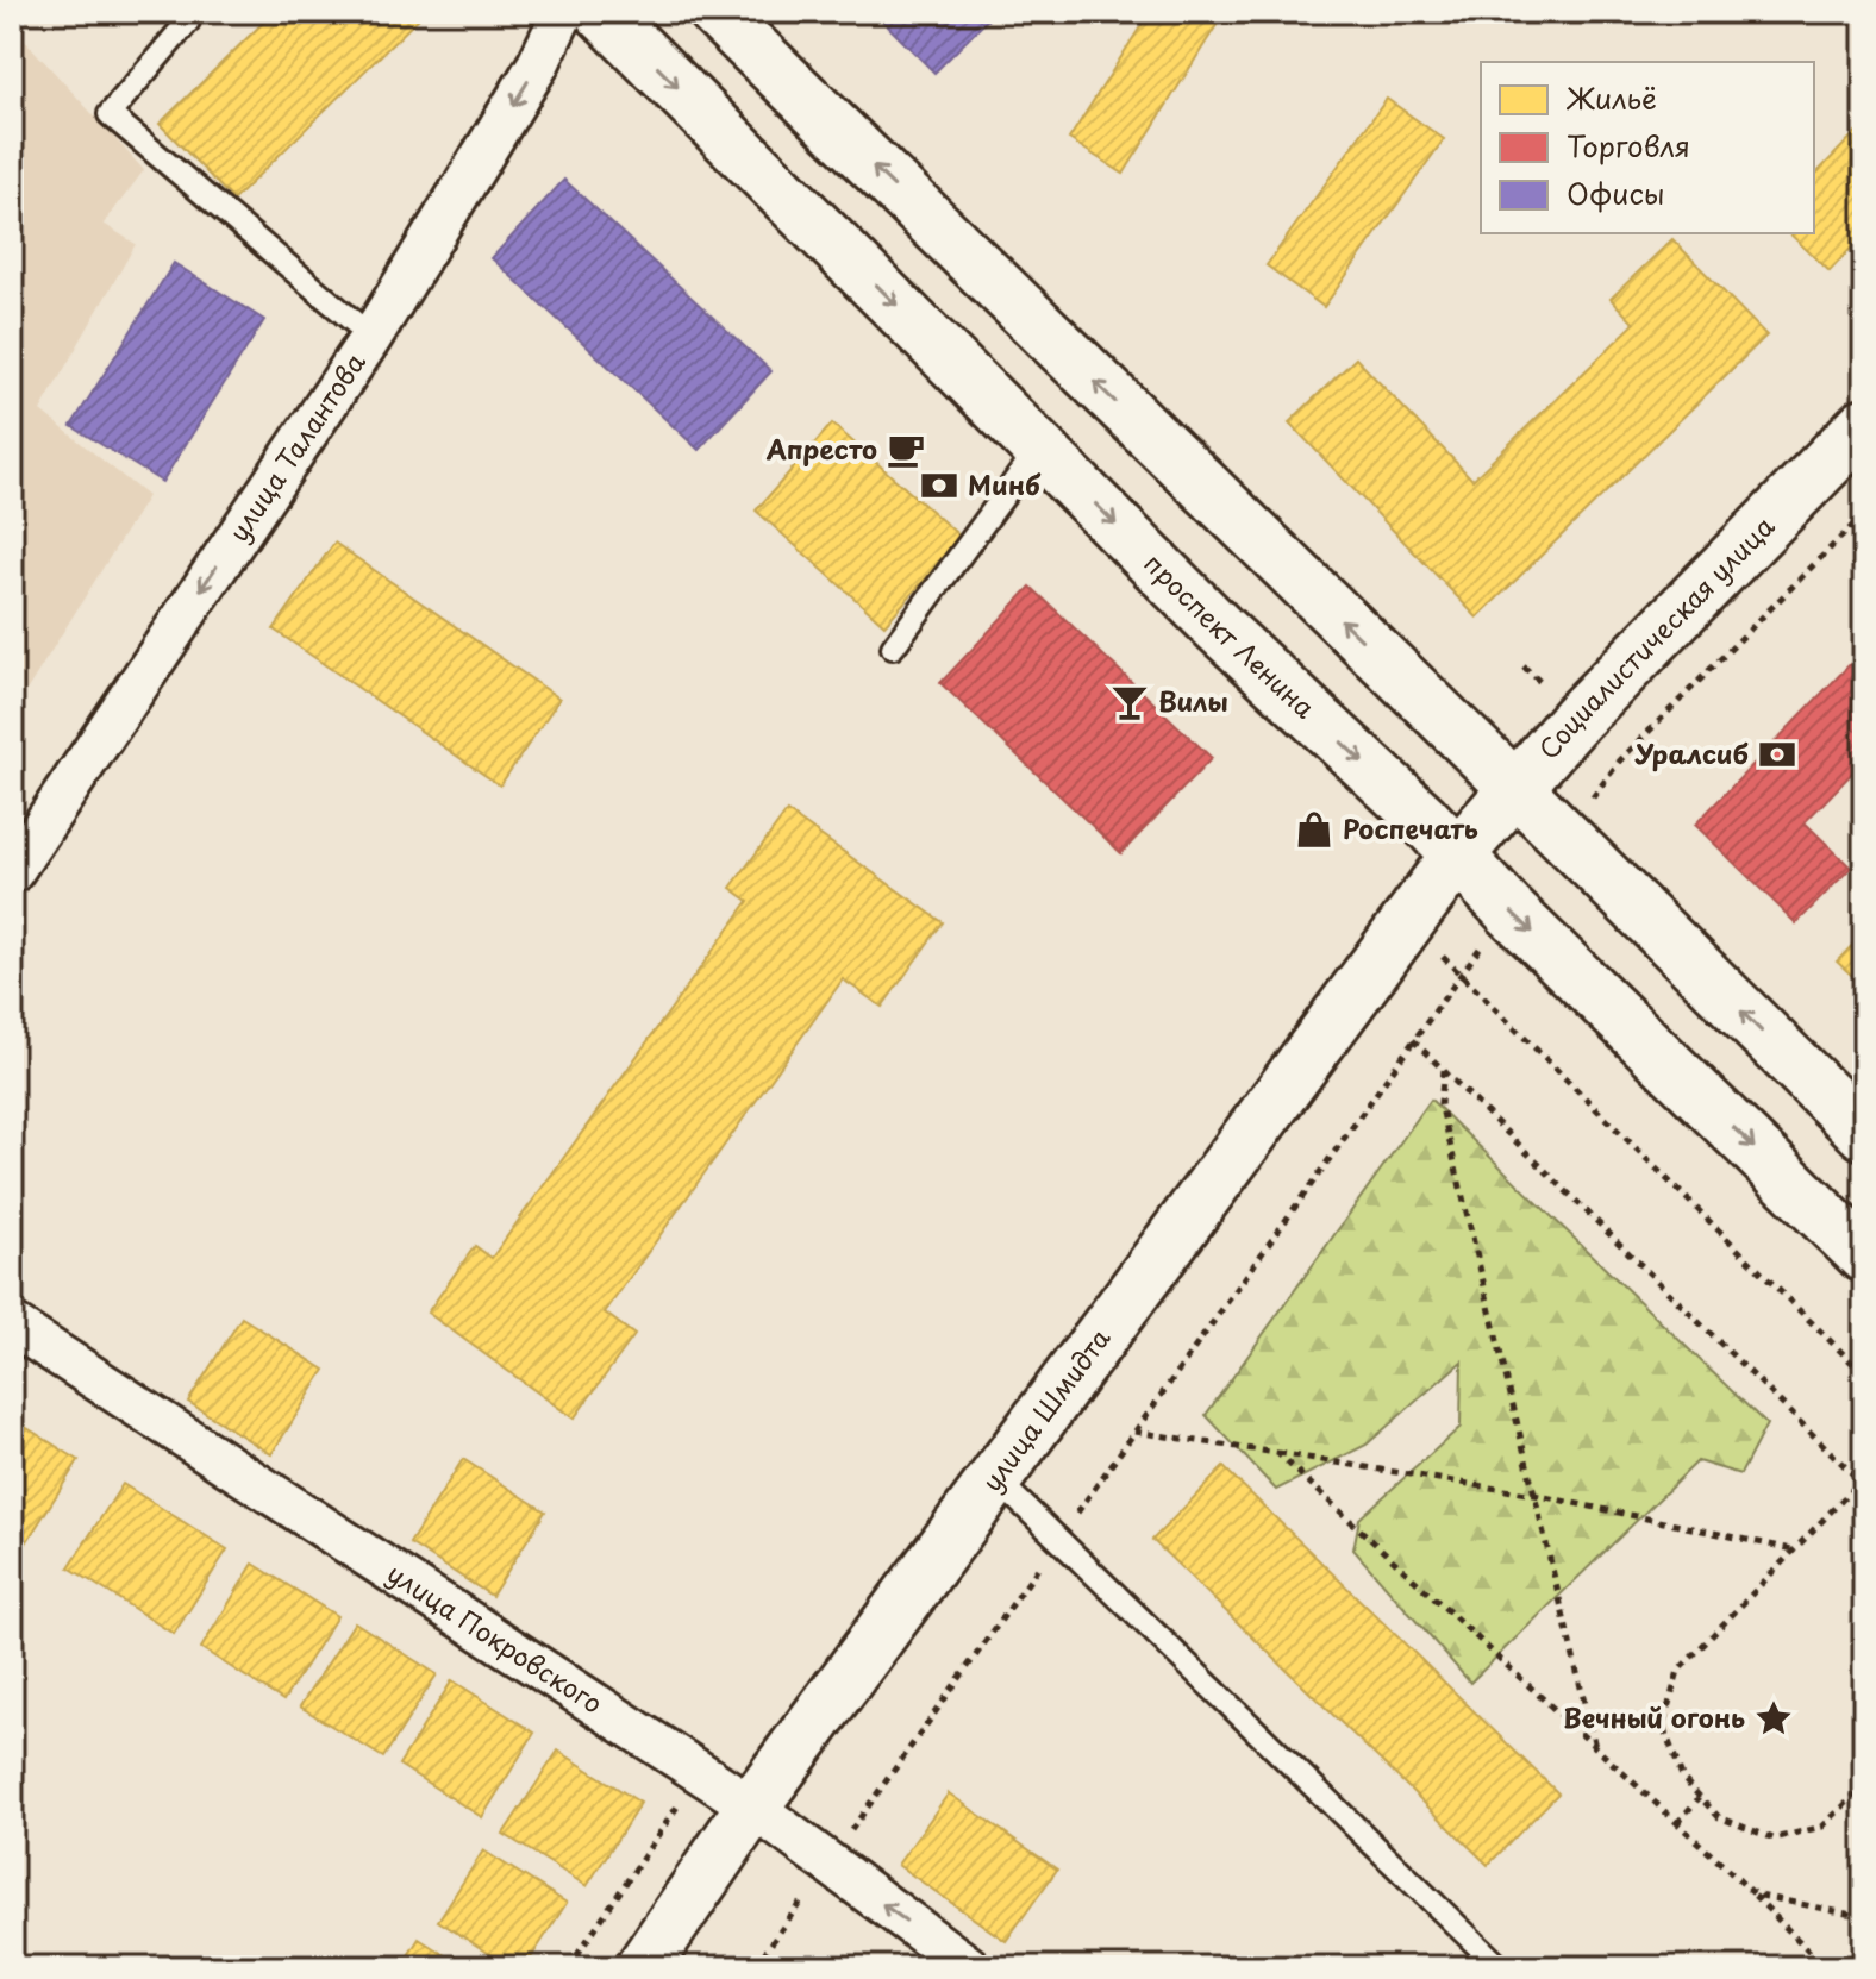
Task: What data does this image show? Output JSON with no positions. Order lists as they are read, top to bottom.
{
  "streets": {
    "main road": ["проспект Ленина", "Социалистическая улица", "улица Шмидта"],
    "street": ["улица Талантова", "улица Покровского"]
  },
  "crossings": [
    ["проспект Ленина", "Социалистическая улица"],
    ["проспект Ленина", "улица Шмидта"],
    ["Социалистическая улица", "улица Шмидта"],
    ["улица Шмидта", "улица Покровского"]
  ],
  "one_way": ["улица Талантова"],
  "places": {
    "cafe": ["Апресто"],
    "bank": ["Минб", "Уралсиб"],
    "bar": ["Вилы"],
    "shop": ["Роспечать"],
    "place": ["Вечный огонь"]
  },
  "legend": ["Жильё", "Торговля", "Офисы"]
}
